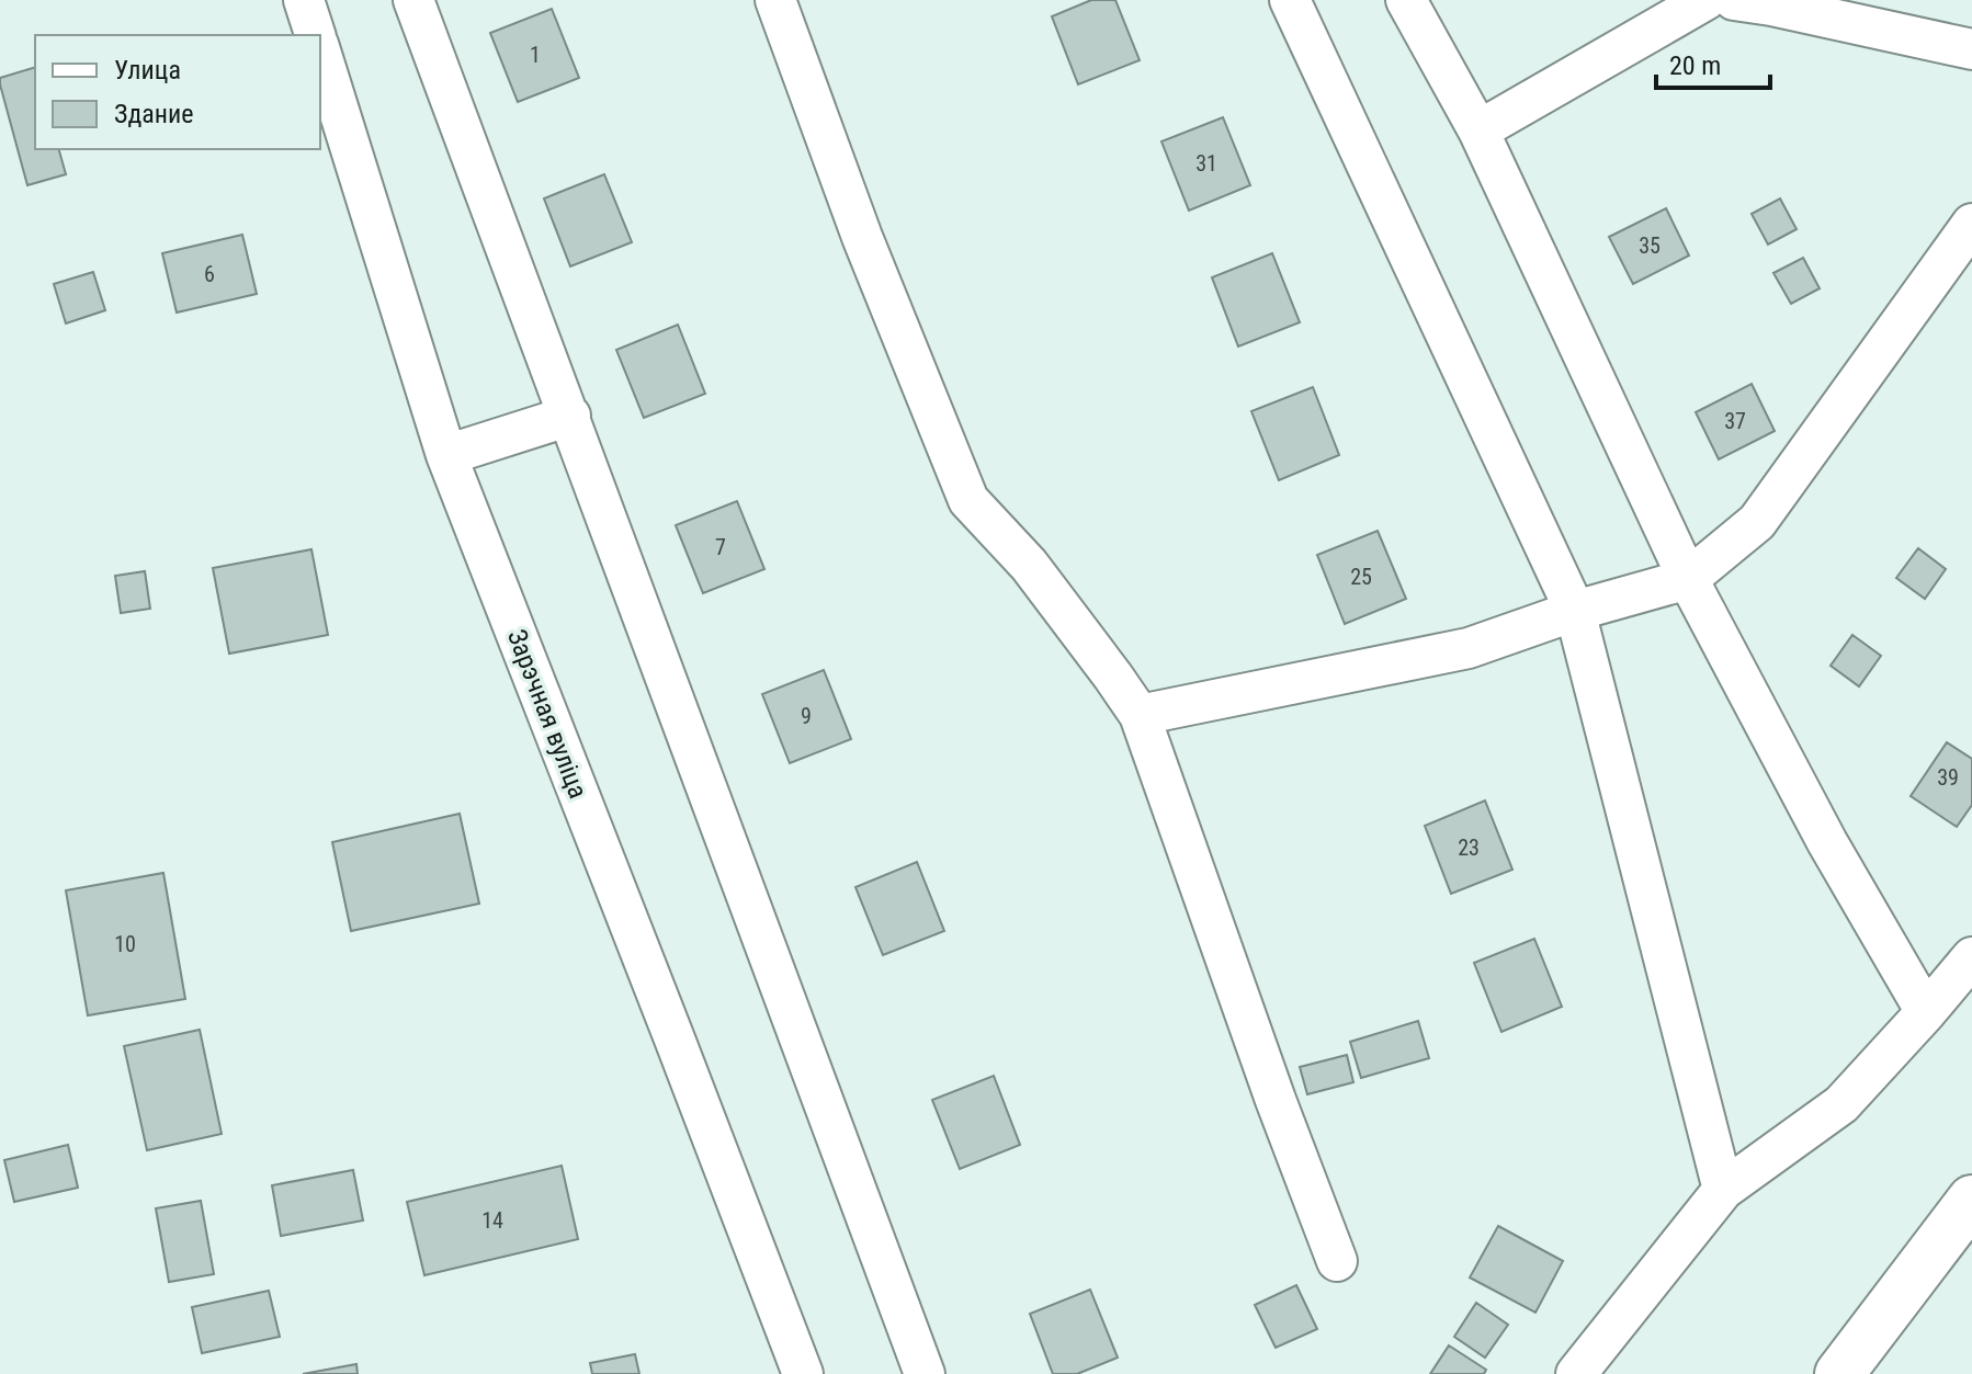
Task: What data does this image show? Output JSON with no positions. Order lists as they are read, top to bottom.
{
  "streets": {
    "street": ["Зарэчная вуліца"]
  },
  "house_numbers": [
    "1",
    "31",
    "35",
    "6",
    "37",
    "7",
    "25",
    "9",
    "39",
    "23",
    "10",
    "14"
  ],
  "legend": ["Улица", "Здание"],
  "scale_bar": "20 m"
}
